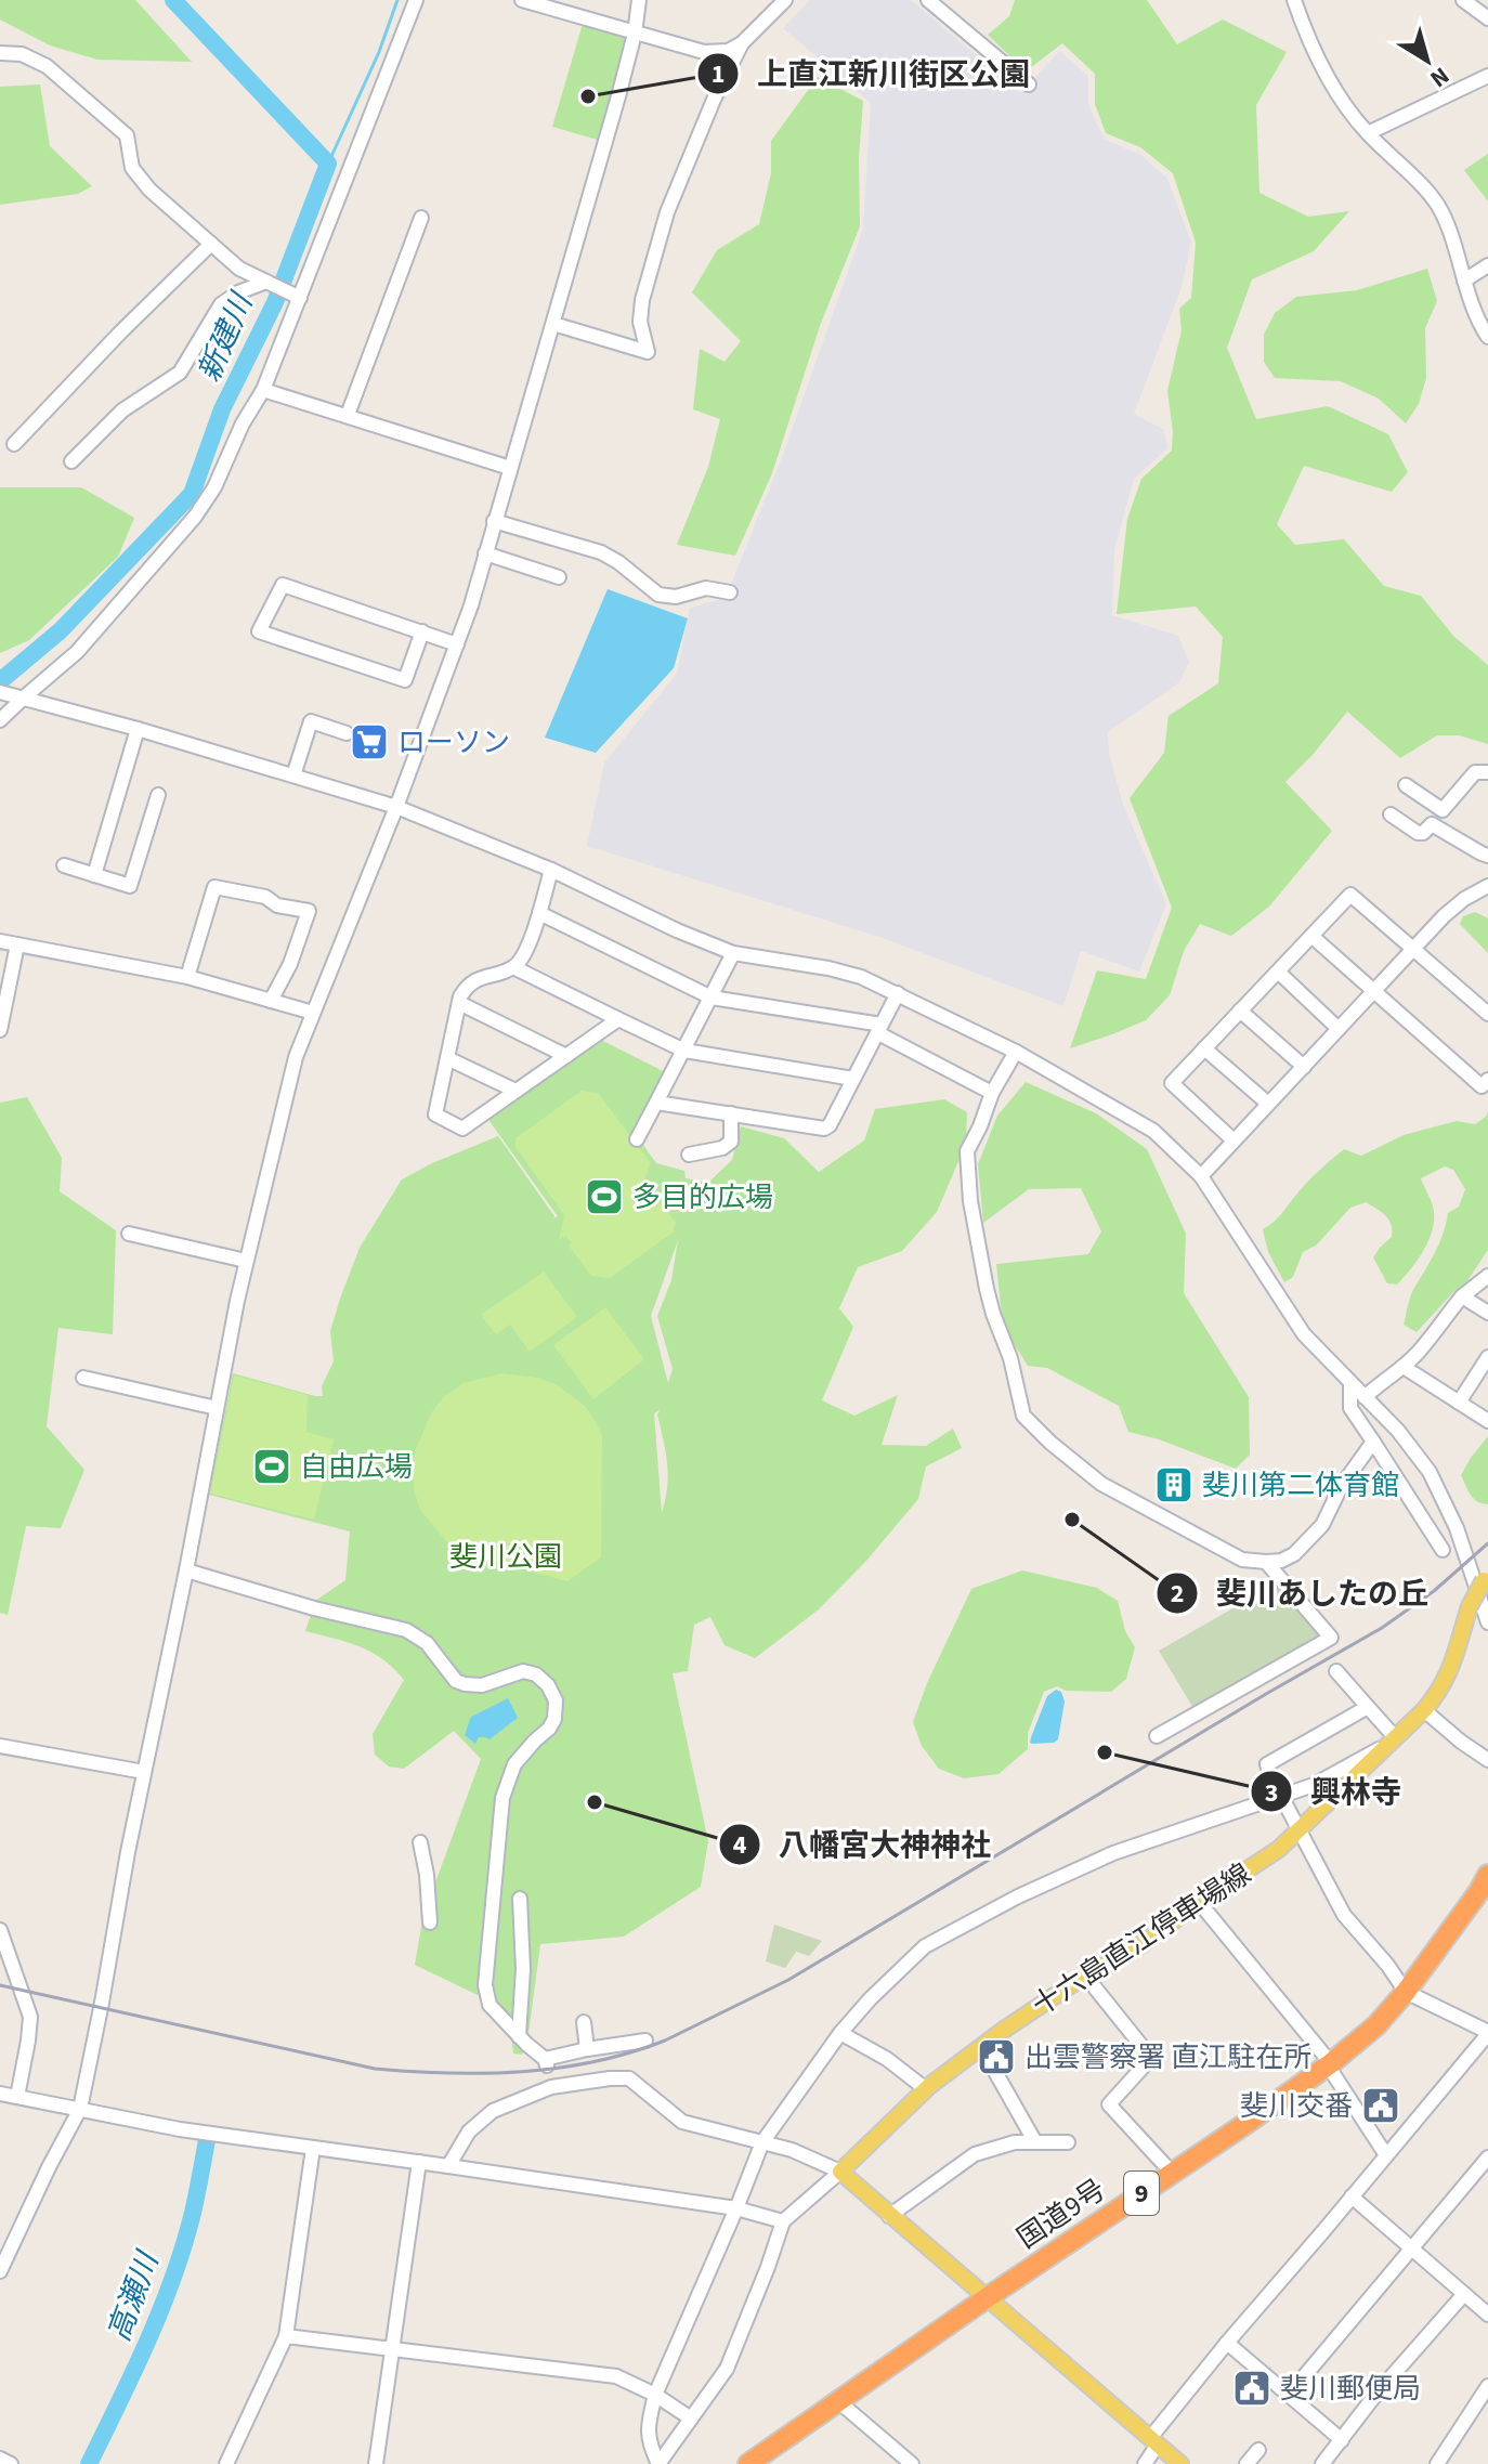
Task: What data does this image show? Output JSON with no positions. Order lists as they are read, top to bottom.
{
  "streets": {
    "highway": ["9", "国道9号"],
    "main road": ["十六島直江停車場線"]
  },
  "water": ["新建川", "高瀬川"],
  "parks": ["斐川公園"],
  "places": {
    "other": [
      "上直江新川街区公園",
      "斐川あしたの丘",
      "興林寺",
      "八幡宮大神神社"
    ],
    "supermarket": ["ローソン"],
    "sports": ["多目的広場", "自由広場"],
    "building": ["斐川第二体育館"],
    "public building": ["出雲警察署 直江駐在所", "斐川交番", "斐川郵便局"]
  },
  "north": "bottom right"
}
